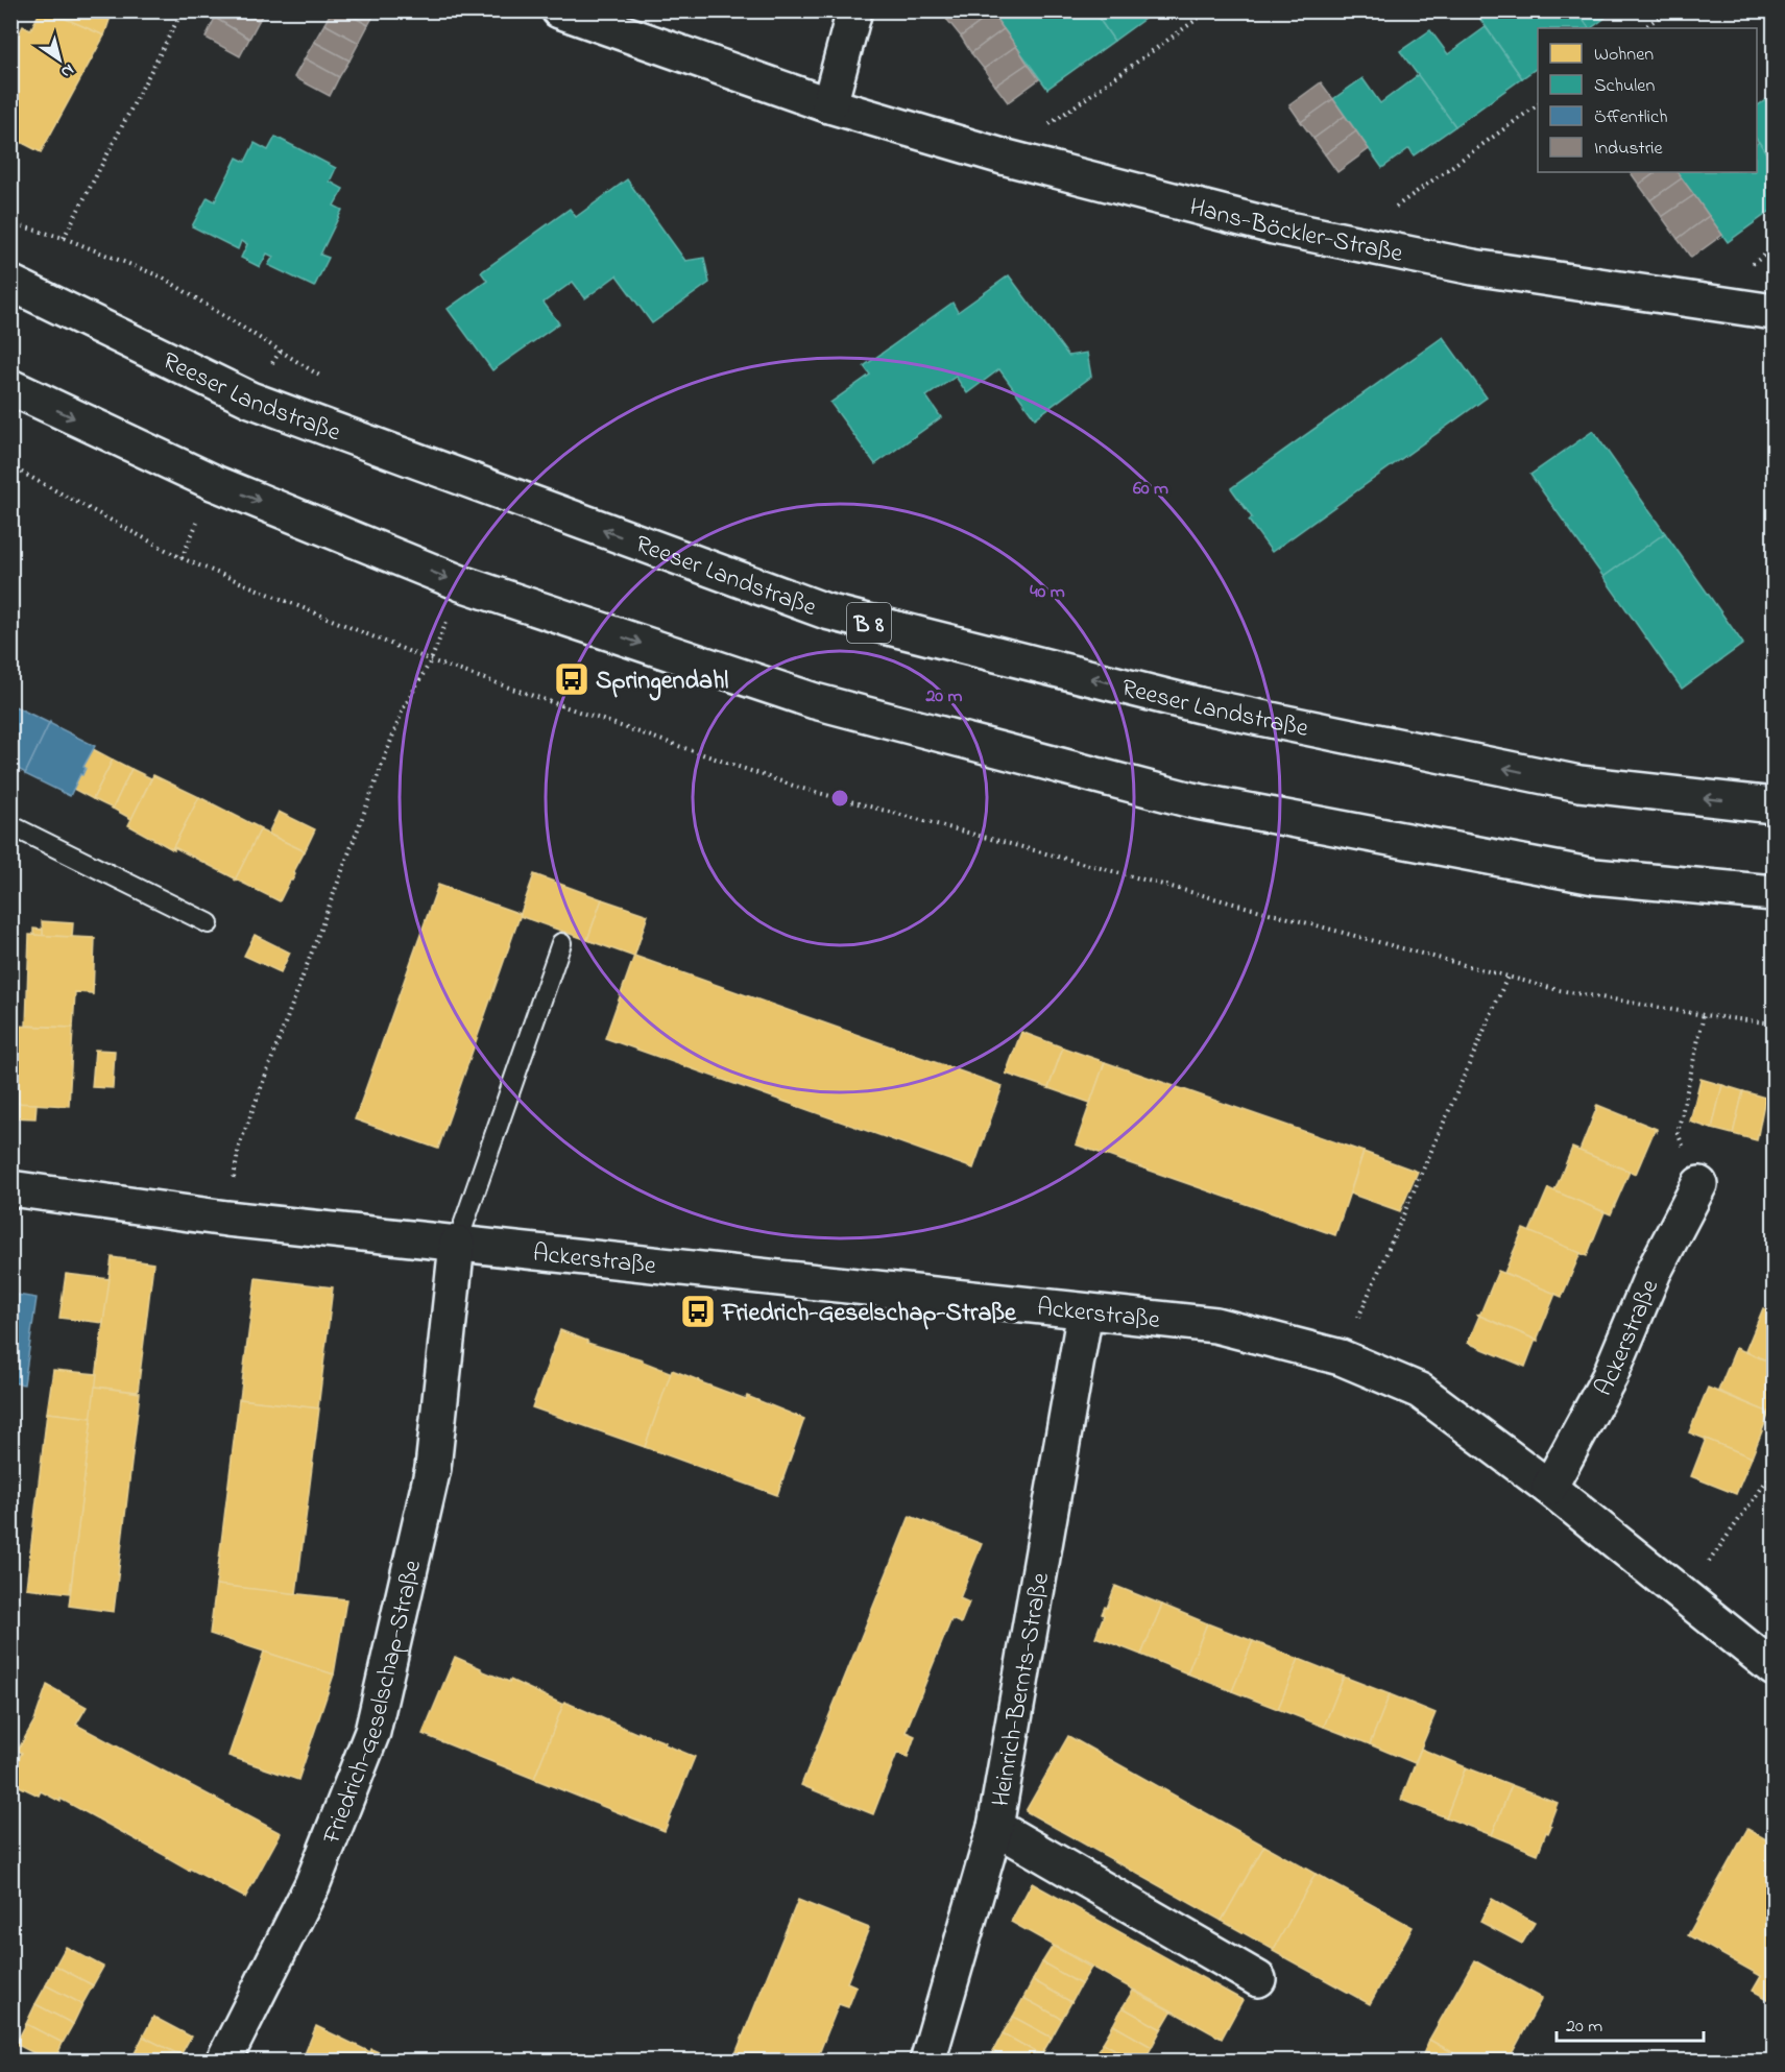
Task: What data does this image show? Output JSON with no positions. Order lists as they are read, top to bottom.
{
  "streets": {
    "street": [
      "Hans-Böckler-Straße",
      "Reeser Landstraße",
      "B 8",
      "Ackerstraße",
      "Heinrich-Bernts-Straße",
      "Friedrich-Geselschap-Straße"
    ]
  },
  "crossings": [
    ["Ackerstraße", "Heinrich-Bernts-Straße"],
    ["Ackerstraße", "Friedrich-Geselschap-Straße"]
  ],
  "places": {
    "bus stop": ["Springendahl", "Friedrich-Geselschap-Straße"]
  },
  "legend": [
    "Wohnen",
    "Schulen",
    "Öffentlich",
    "Industrie"
  ],
  "scale_bar": "20 m",
  "north": "bottom right",
  "rings": ["60 m", "40 m", "20 m"]
}
